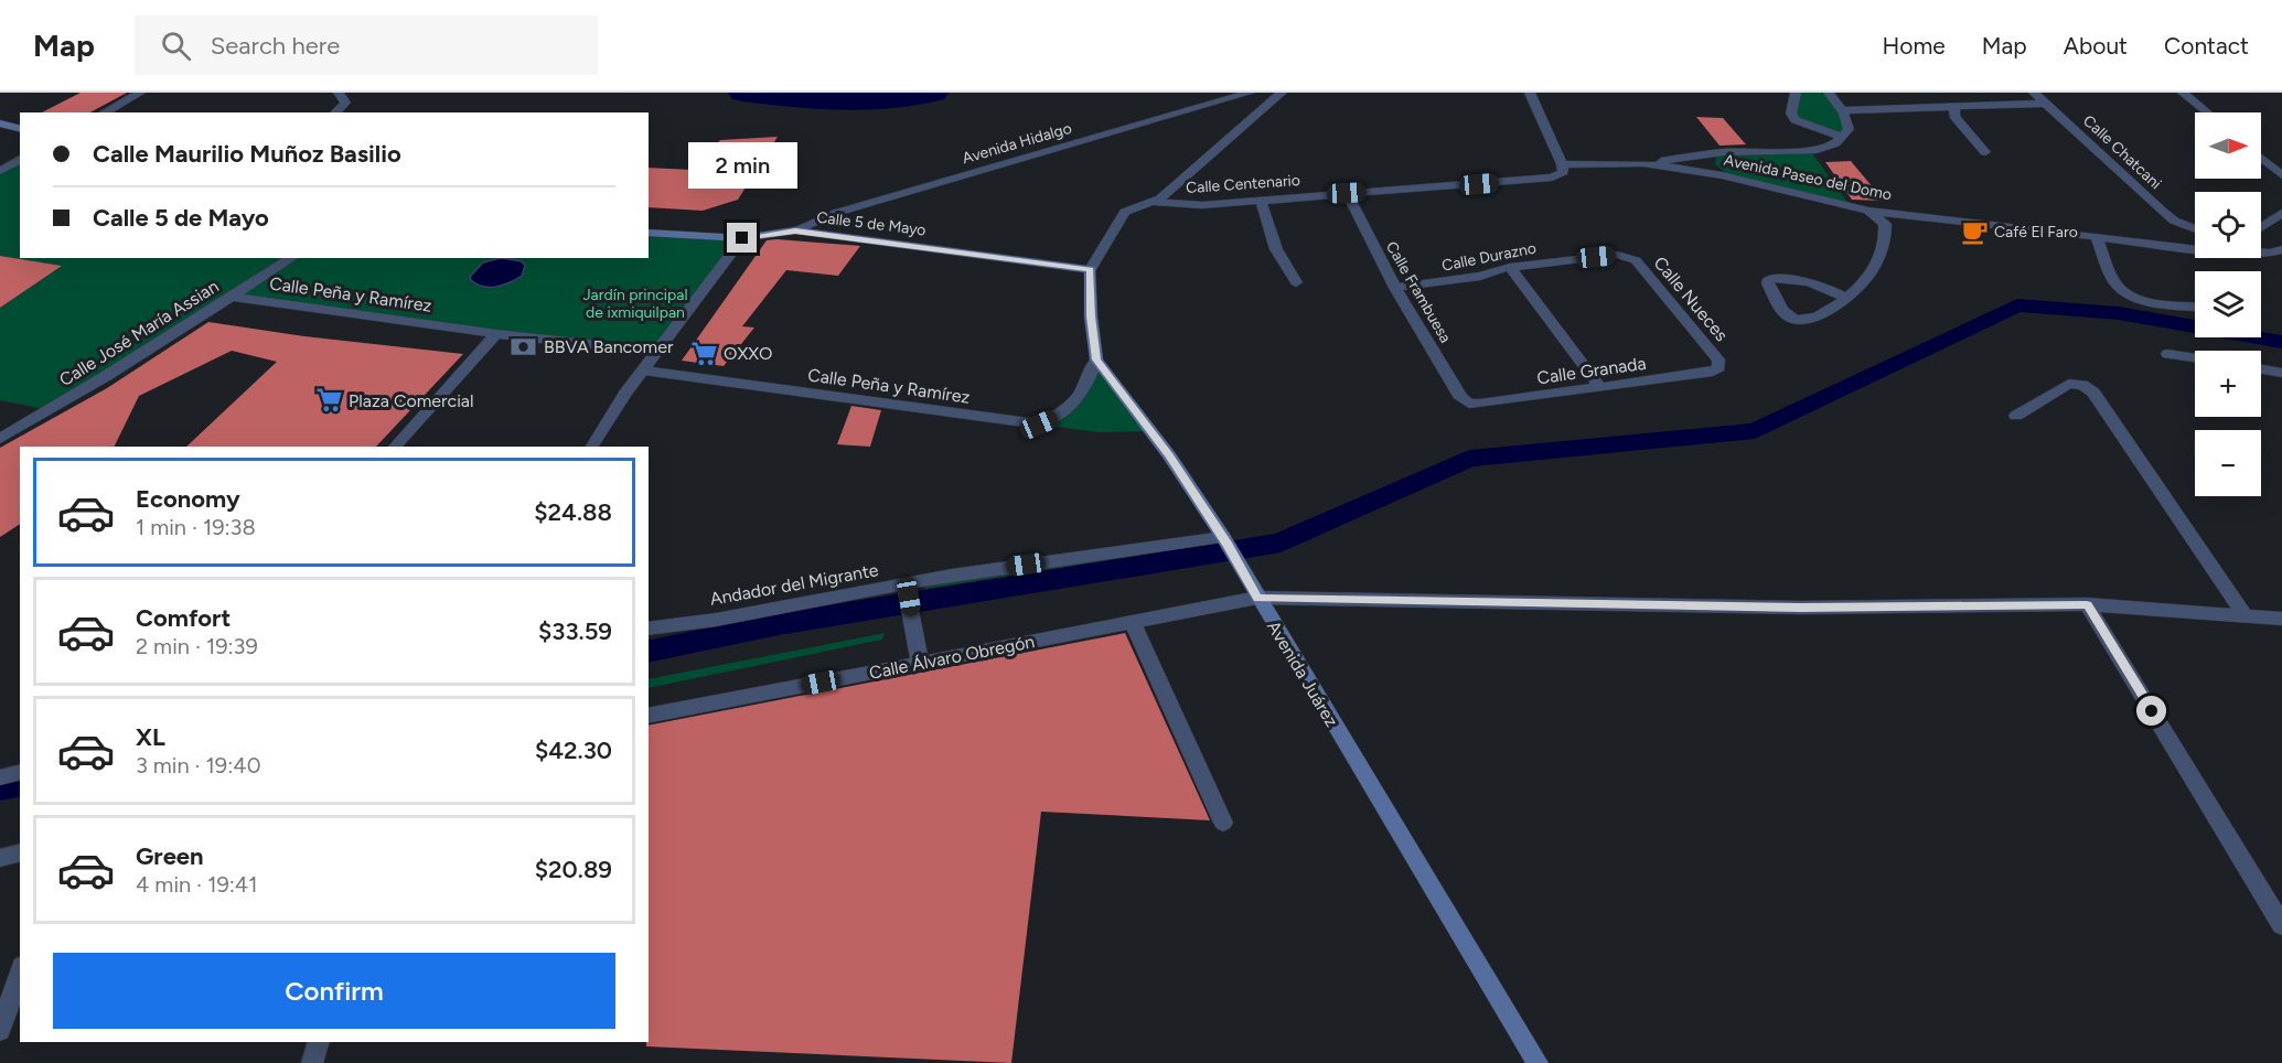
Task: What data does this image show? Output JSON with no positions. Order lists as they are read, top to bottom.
{
  "streets": {
    "main road": ["Calle 5 de Mayo", "Avenida Juárez"],
    "street": [
      "Avenida Hidalgo",
      "Calle Chatcani",
      "Avenida Paseo del Domo",
      "Calle Centenario",
      "Calle Durazno",
      "Calle Frambuesa",
      "Calle Peña y Ramírez",
      "Calle Nueces",
      "Calle José María Assian",
      "Calle Granada",
      "Andador del Migrante",
      "Calle Álvaro Obregón"
    ]
  },
  "crossings": [
    ["Avenida Hidalgo", "Calle 5 de Mayo"],
    ["Avenida Paseo del Domo", "Calle Centenario"],
    ["Calle Centenario", "Calle Frambuesa"],
    ["Calle 5 de Mayo", "Avenida Juárez"],
    ["Calle Durazno", "Calle Frambuesa"],
    ["Calle Durazno", "Calle Nueces"],
    ["Calle Frambuesa", "Calle Granada"],
    ["Calle Peña y Ramírez", "Calle José María Assian"],
    ["Calle Peña y Ramírez", "Avenida Juárez"],
    ["Calle Nueces", "Calle Granada"],
    ["Andador del Migrante", "Avenida Juárez"],
    ["Calle Álvaro Obregón", "Avenida Juárez"]
  ],
  "parks": ["Jardín principal de ixmiquilpan"],
  "places": {
    "cafe": ["Café El Faro"],
    "bank": ["BBVA Bancomer"],
    "supermarket": ["OXXO", "Plaza Comercial"]
  },
  "north": "right",
  "page": {
    "header": "Map",
    "search": "Search here",
    "nav": [
      "Home",
      "Map",
      "About",
      "Contact"
    ],
    "map_buttons": ["+", "−"],
    "banner": ["Calle Maurilio Muñoz Basilio", "Calle 5 de Mayo"],
    "bubble": "2 min",
    "list": [
      {
        "name": "Economy",
        "note": "1 min · 19:38",
        "value": "$24.88"
      },
      {
        "name": "Comfort",
        "note": "2 min · 19:39",
        "value": "$33.59"
      },
      {
        "name": "XL",
        "note": "3 min · 19:40",
        "value": "$42.30"
      },
      {
        "name": "Green",
        "note": "4 min · 19:41",
        "value": "$20.89"
      }
    ],
    "buttons": "Confirm"
  }
}
